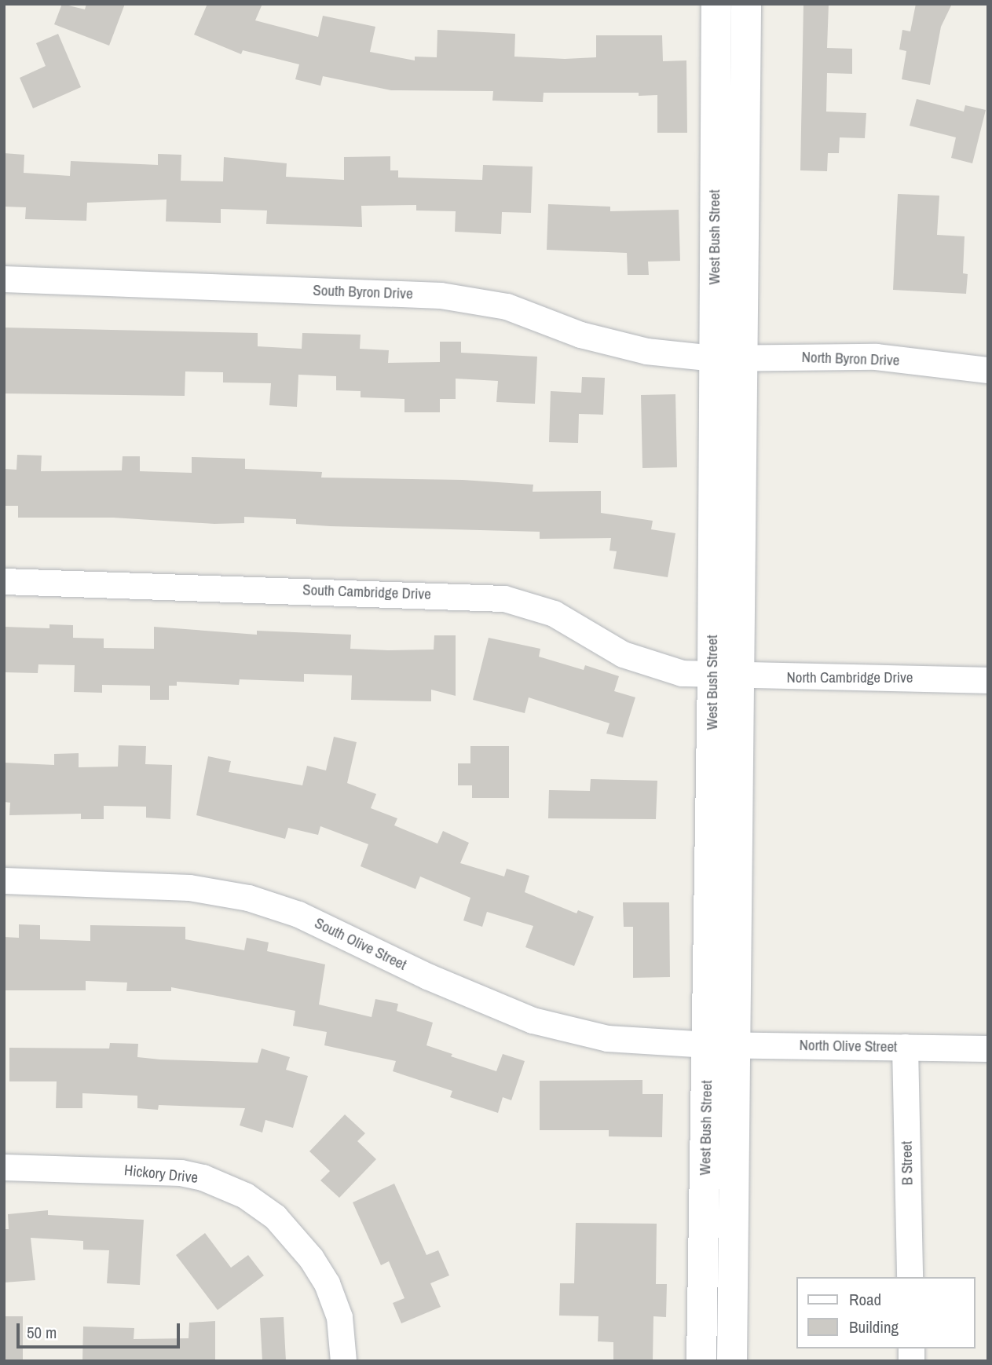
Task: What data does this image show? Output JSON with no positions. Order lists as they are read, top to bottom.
{
  "streets": {
    "main road": ["West Bush Street"],
    "street": [
      "South Byron Drive",
      "North Byron Drive",
      "South Cambridge Drive",
      "North Cambridge Drive",
      "South Olive Street",
      "North Olive Street",
      "B Street",
      "Hickory Drive"
    ]
  },
  "crossings": [
    ["West Bush Street", "South Byron Drive"],
    ["West Bush Street", "North Byron Drive"],
    ["West Bush Street", "South Cambridge Drive"],
    ["West Bush Street", "North Cambridge Drive"],
    ["West Bush Street", "South Olive Street"],
    ["West Bush Street", "North Olive Street"],
    ["South Byron Drive", "North Byron Drive"],
    ["South Cambridge Drive", "North Cambridge Drive"],
    ["South Olive Street", "North Olive Street"],
    ["North Olive Street", "B Street"]
  ],
  "legend": ["Road", "Building"],
  "scale_bar": "50 m"
}
